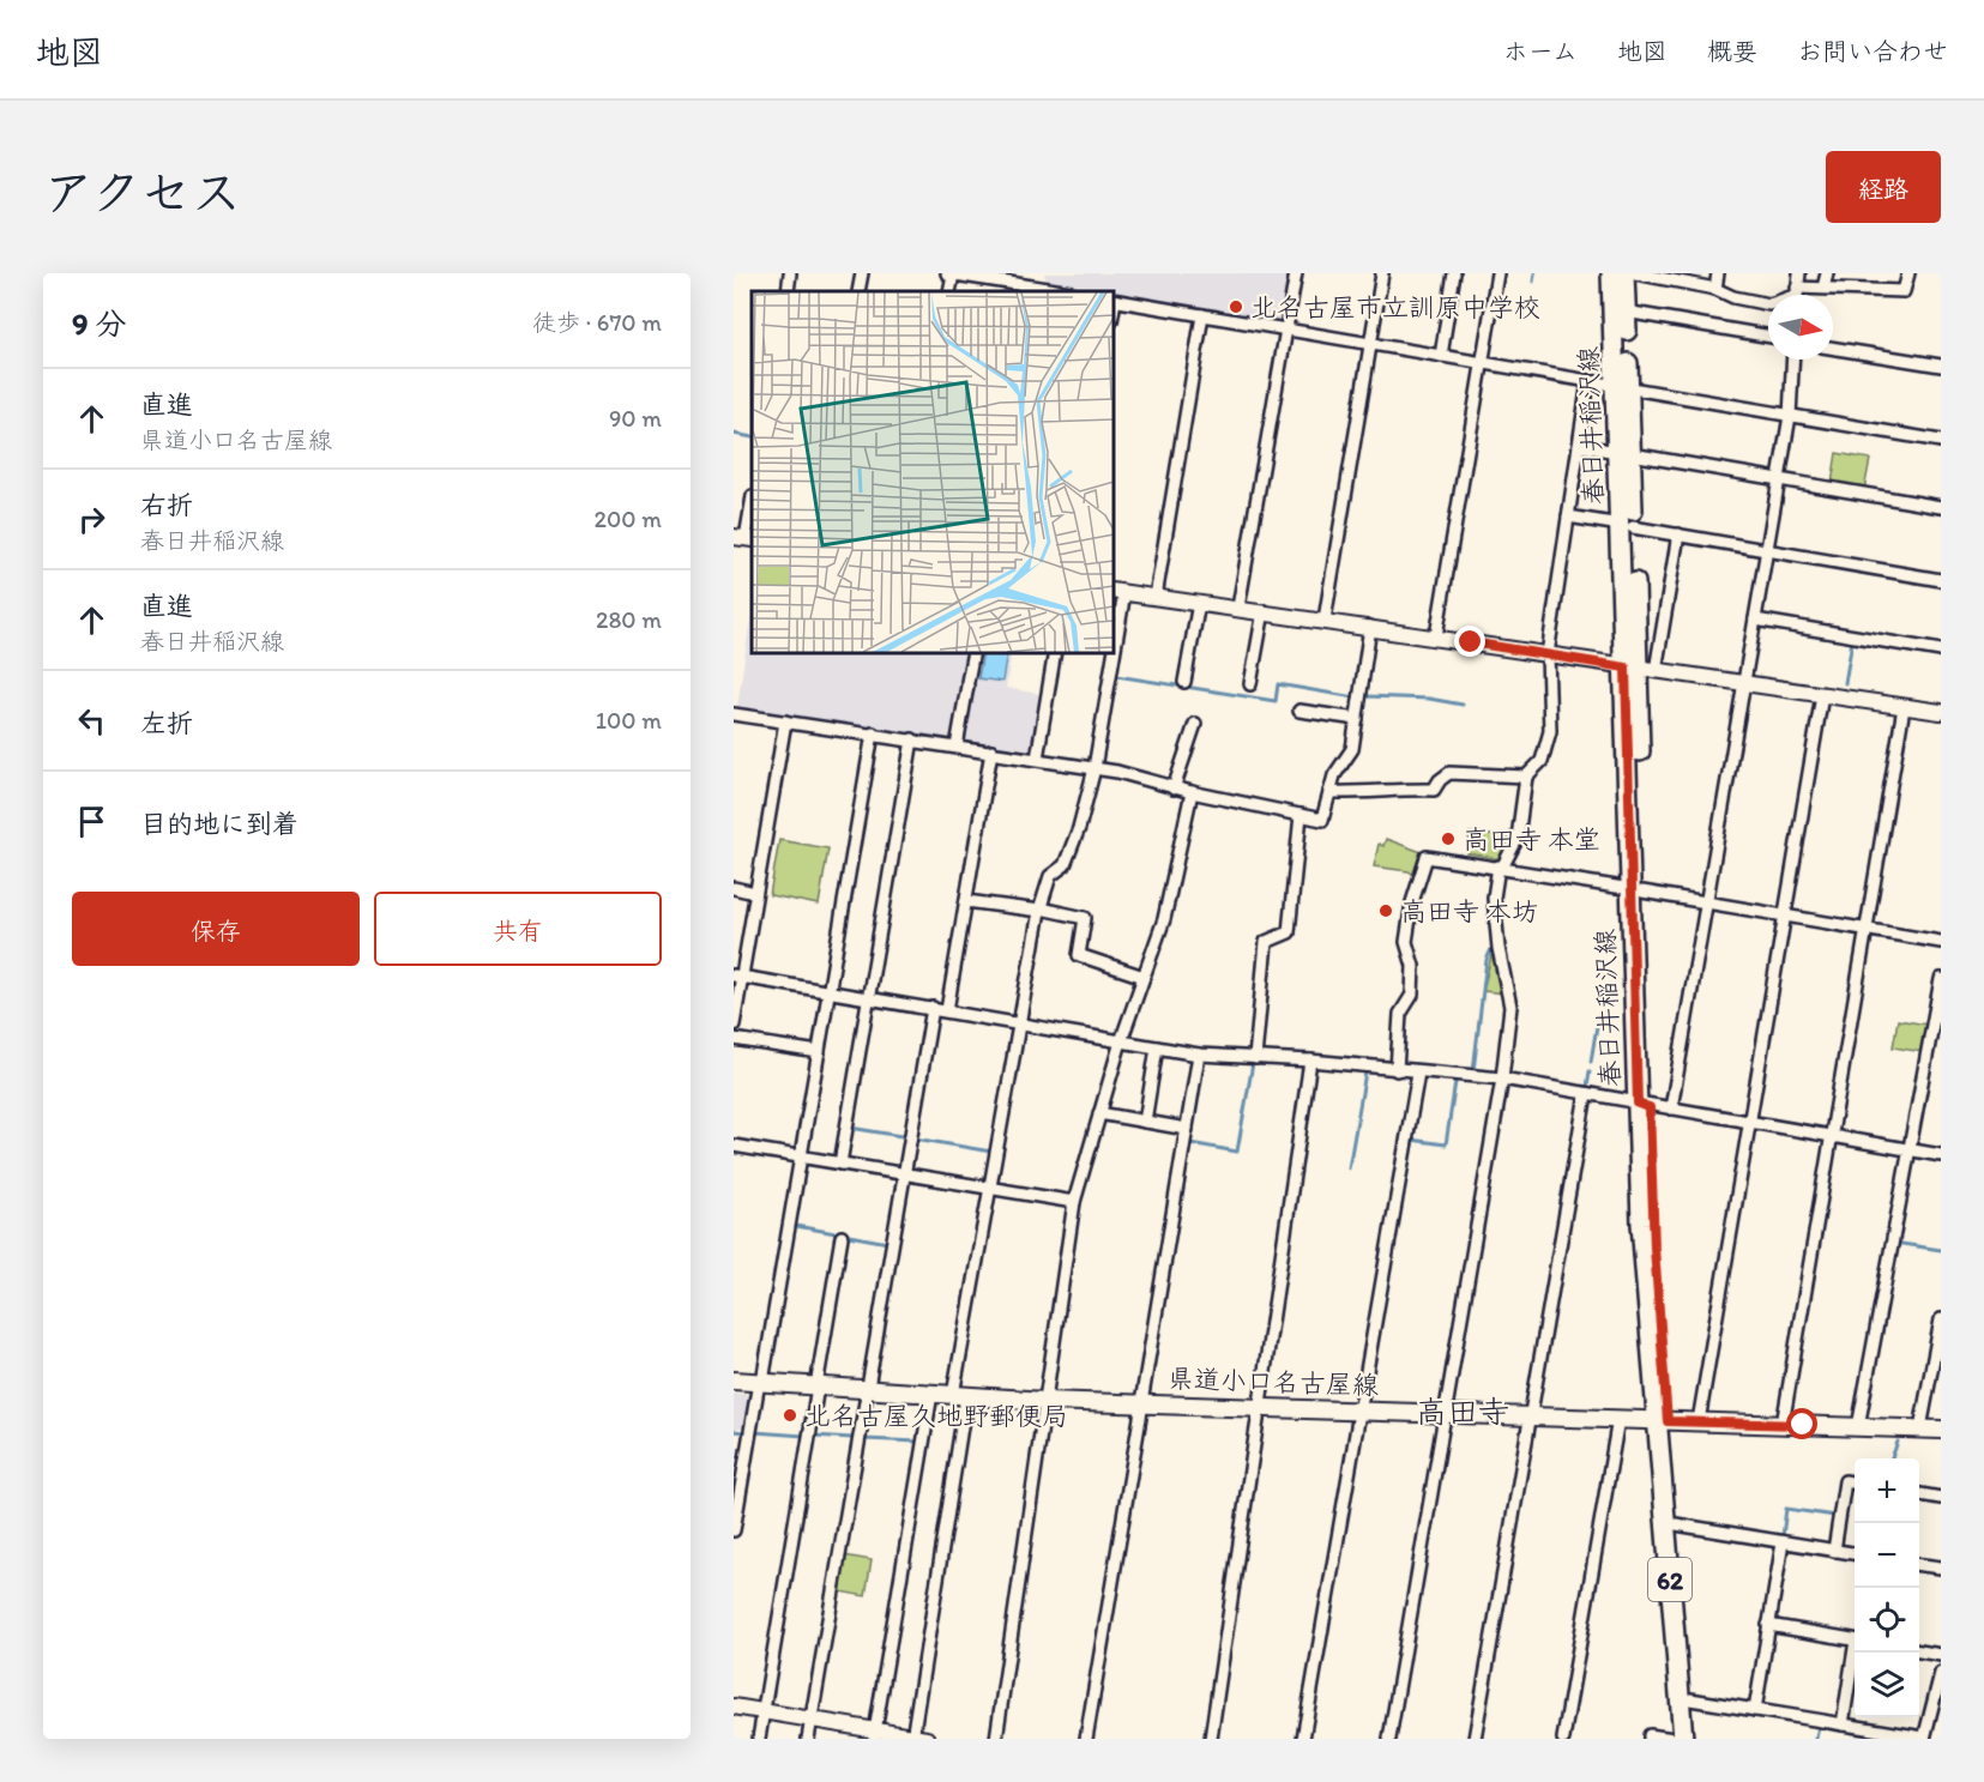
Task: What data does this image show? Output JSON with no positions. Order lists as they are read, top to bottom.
{
  "streets": {
    "main road": ["春日井稲沢線", "県道小口名古屋線", "62"]
  },
  "crossings": [
    ["春日井稲沢線", "県道小口名古屋線"]
  ],
  "districts": ["高田寺"],
  "places": [
    "北名古屋市立訓原中学校",
    "高田寺 本堂",
    "高田寺 本坊",
    "北名古屋久地野郵便局"
  ],
  "north": "right",
  "page": {
    "header": "地図",
    "nav": [
      "ホーム",
      "地図",
      "概要",
      "お問い合わせ"
    ],
    "title": "アクセス",
    "buttons": [
      "経路",
      ["保存", "共有"]
    ],
    "heading": ["9 分", "徒歩 · 670 m"],
    "list": [
      ["直進", "県道小口名古屋線", "90 m"],
      ["右折", "春日井稲沢線", "200 m"],
      ["直進", "春日井稲沢線", "280 m"],
      ["左折", "100 m"],
      "目的地に到着"
    ],
    "map_buttons": ["+", "−"]
  }
}
